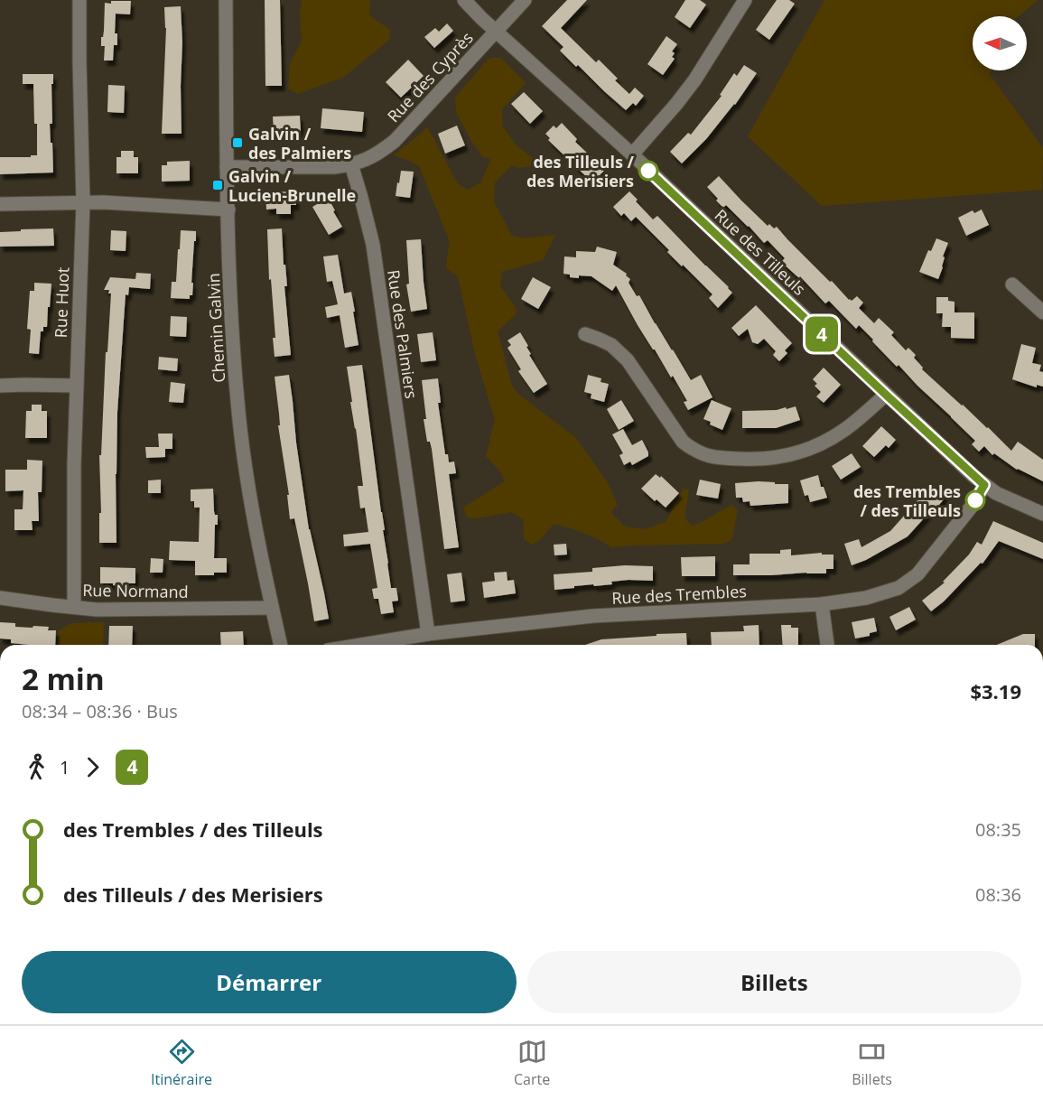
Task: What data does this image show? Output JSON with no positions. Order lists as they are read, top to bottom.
{
  "streets": {
    "street": [
      "Rue des Cyprès",
      "Rue des Tilleuls",
      "Rue Huot",
      "Chemin Galvin",
      "Rue des Palmiers",
      "Rue Normand",
      "Rue des Trembles"
    ]
  },
  "crossings": [
    ["Rue des Cyprès", "Rue des Tilleuls"],
    ["Rue des Cyprès", "Rue des Palmiers"],
    ["Rue des Tilleuls", "Rue des Trembles"],
    ["Rue Huot", "Rue Normand"],
    ["Chemin Galvin", "Rue Normand"],
    ["Rue des Palmiers", "Rue des Trembles"]
  ],
  "places": {
    "transit": ["Galvin / des Palmiers", "Galvin / Lucien-Brunelle"],
    "other": ["des Tilleuls / des Merisiers", "des Trembles / des Tilleuls"]
  },
  "lines": ["bus line 4"],
  "north": "left",
  "page": {
    "on_map": "4",
    "heading": ["2 min", "08:34 – 08:36 · Bus", "$3.19"],
    "legs": ["1", "4"],
    "list": [
      {
        "name": "des Trembles / des Tilleuls",
        "value": "08:35"
      },
      {
        "name": "des Tilleuls / des Merisiers",
        "value": "08:36"
      }
    ],
    "buttons": ["Démarrer", "Billets"],
    "tabs": ["Itinéraire", "Carte", "Billets"]
  }
}
